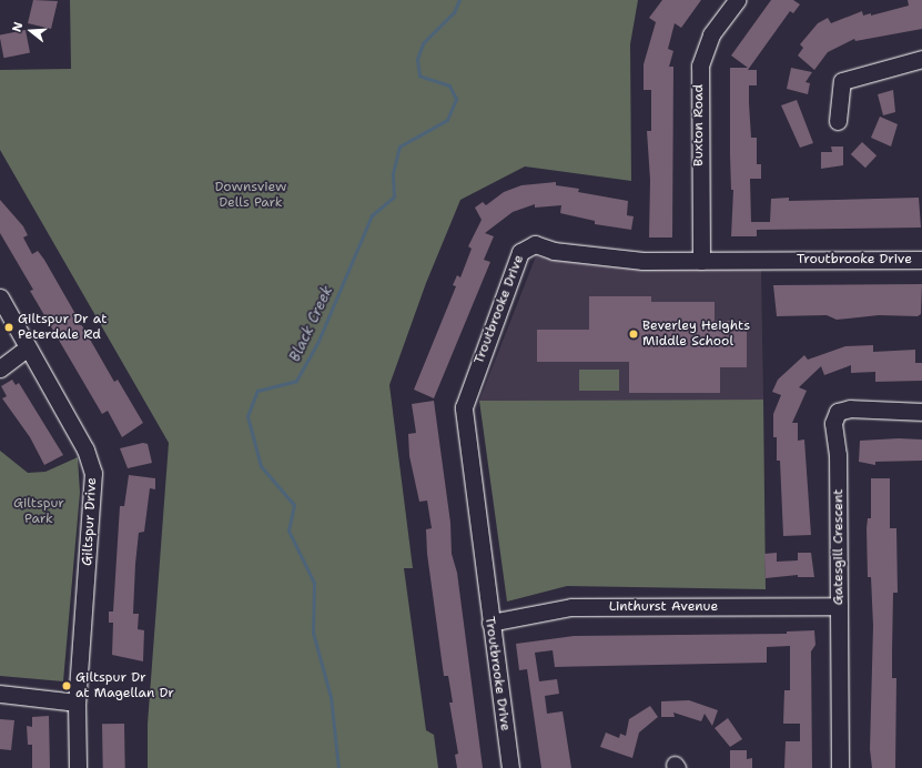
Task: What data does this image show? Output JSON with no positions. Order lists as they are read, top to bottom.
{
  "streets": {
    "street": [
      "Buxton Road",
      "Troutbrooke Drive",
      "Giltspur Drive",
      "Gatesgill Crescent",
      "Linthurst Avenue"
    ]
  },
  "crossings": [
    ["Buxton Road", "Troutbrooke Drive"],
    ["Troutbrooke Drive", "Linthurst Avenue"],
    ["Gatesgill Crescent", "Linthurst Avenue"]
  ],
  "water": ["Black Creek"],
  "parks": ["Downsview Dells Park", "Giltspur Park"],
  "places": ["Giltspur Dr at Peterdale Rd", "Beverley Heights Middle School", "Giltspur Dr at Magellan Dr"],
  "north": "left"
}
